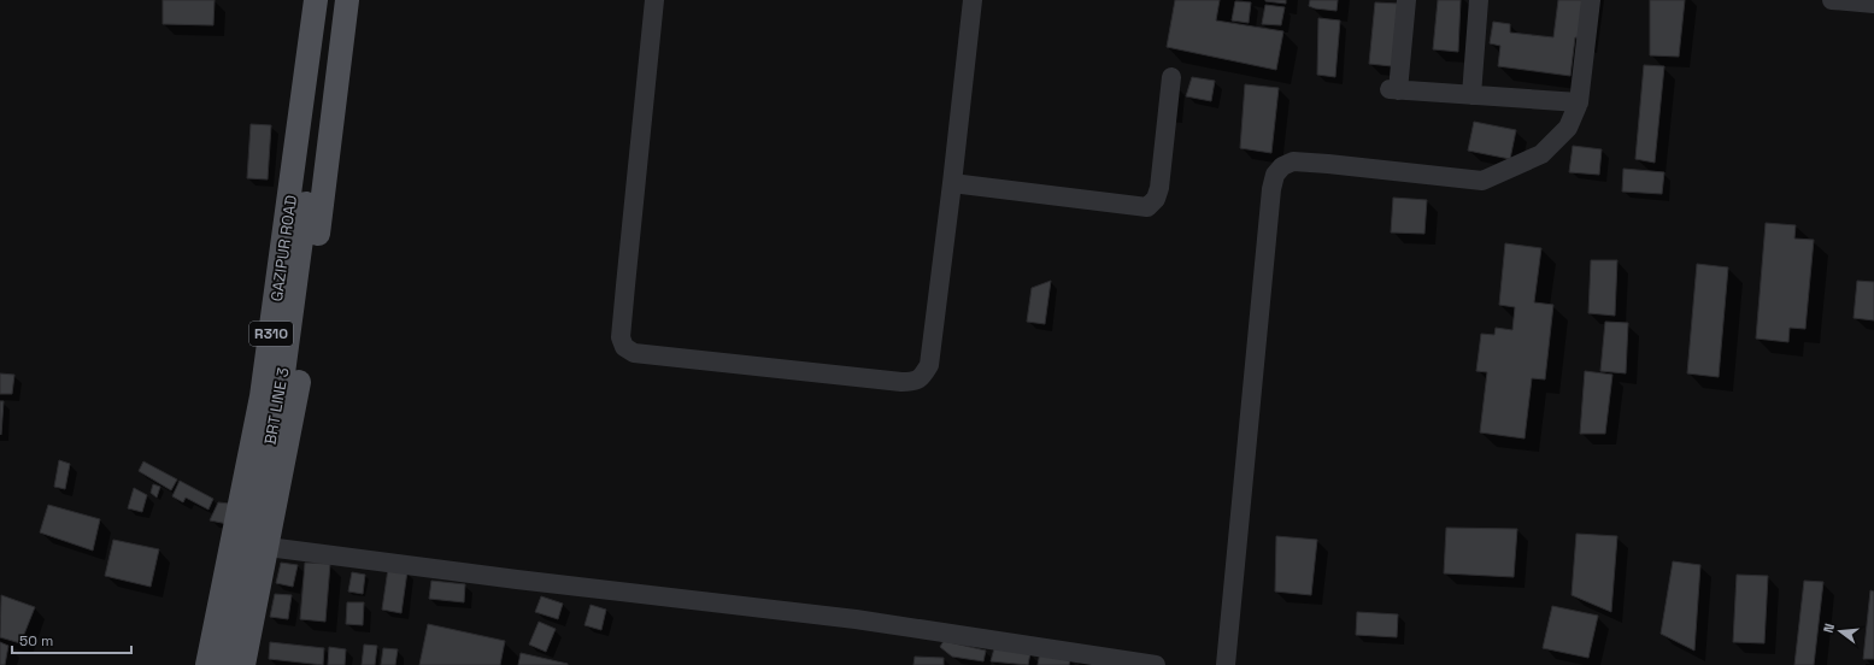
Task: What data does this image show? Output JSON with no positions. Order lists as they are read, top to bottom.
{
  "streets": {
    "main road": ["GAZIPUR ROAD", "R310", "BRT LINE 3"]
  },
  "scale_bar": "50 m",
  "north": "left"
}
